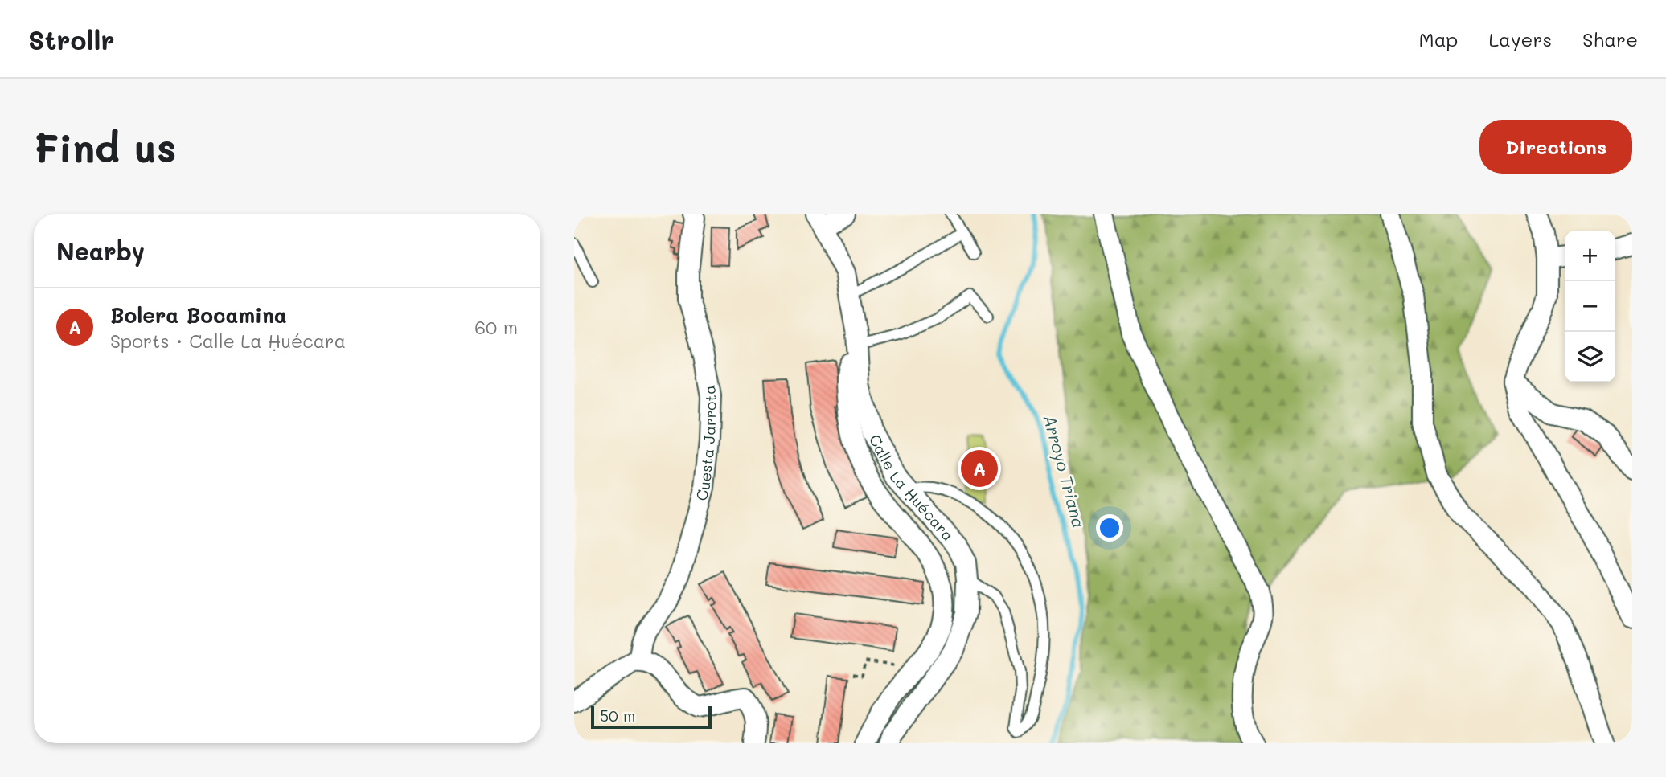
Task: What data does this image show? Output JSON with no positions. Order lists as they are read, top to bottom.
{
  "streets": {
    "street": ["Cuesta Jarrota", "Calle La Ḥuécara"]
  },
  "water": ["Arroyo Triana"],
  "scale_bar": "50 m",
  "page": {
    "header": "Strollr",
    "nav": ["Map", "Layers", "Share"],
    "buttons": "Directions",
    "title": "Find us",
    "heading": "Nearby",
    "map_buttons": ["+", "−"],
    "list": [
      {
        "mark": "A",
        "name": "Bolera Bocamina",
        "note": "Sports · Calle La Ḥuécara",
        "value": "60 m"
      }
    ],
    "pins": "A",
    "scale": "50 m"
  }
}
